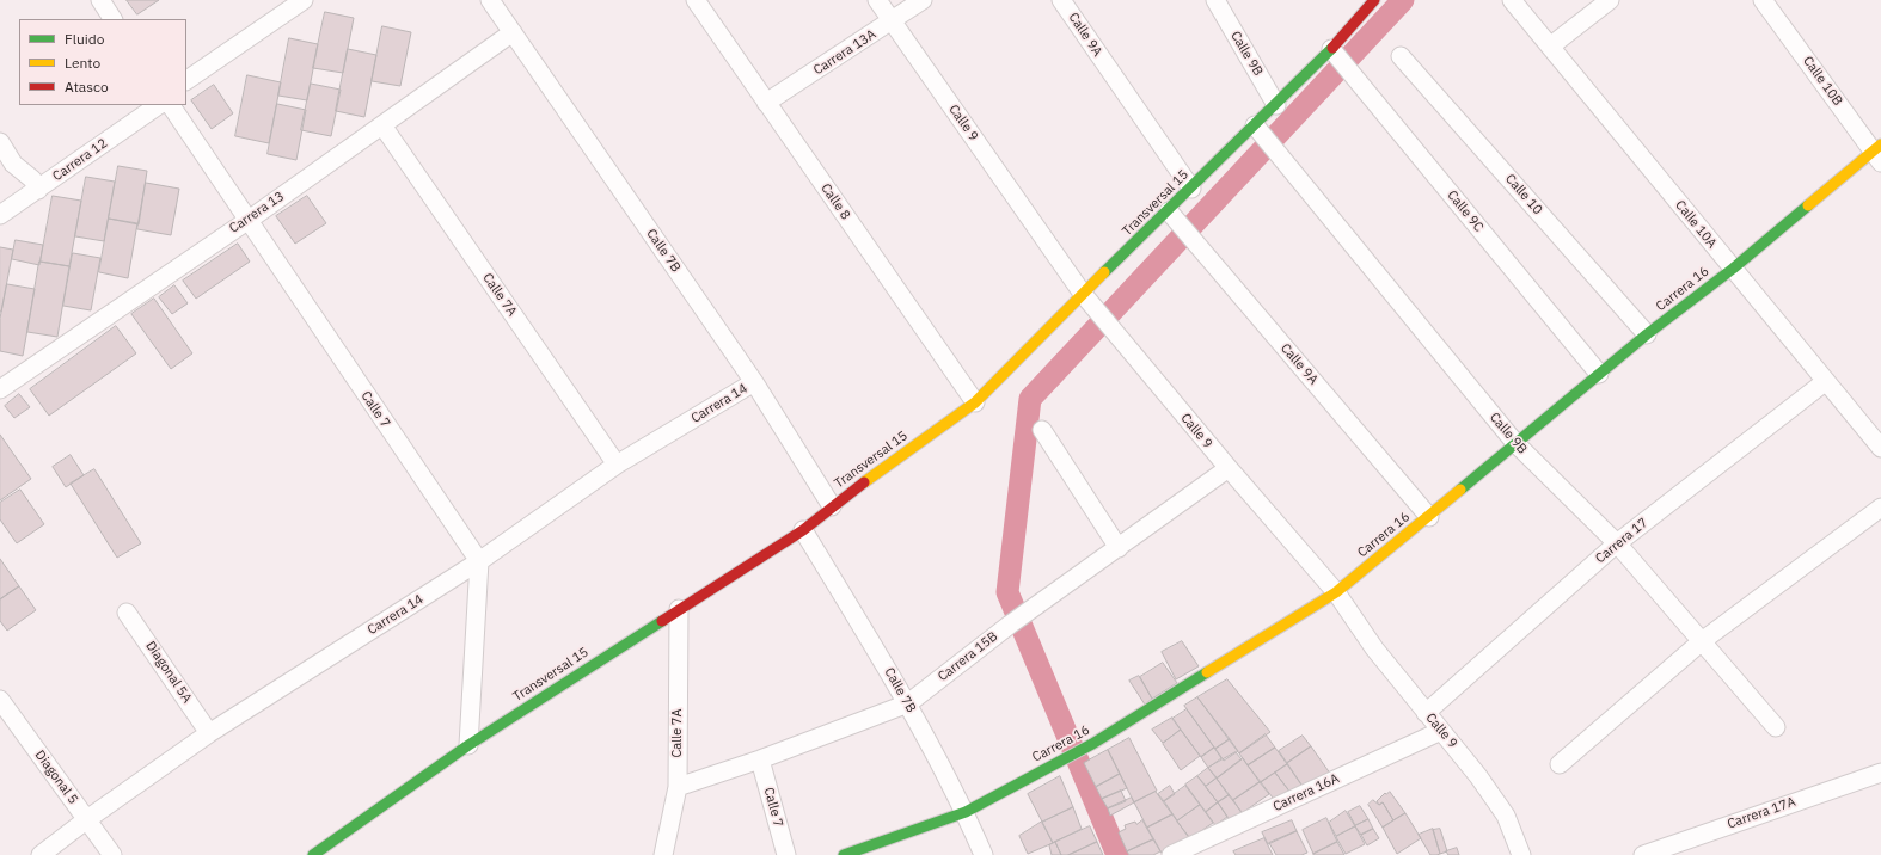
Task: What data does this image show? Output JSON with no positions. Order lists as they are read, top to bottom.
{
  "streets": {
    "street": [
      "Calle 9A",
      "Carrera 13A",
      "Calle 9B",
      "Calle 10B",
      "Calle 9",
      "Carrera 12",
      "Calle 10",
      "Calle 8",
      "Transversal 15",
      "Calle 9C",
      "Carrera 13",
      "Calle 10A",
      "Calle 7B",
      "Carrera 16",
      "Calle 7A",
      "Carrera 14",
      "Calle 7",
      "Carrera 17",
      "Carrera 15B",
      "Diagonal 5A",
      "Diagonal 5",
      "Carrera 16A",
      "Carrera 17A"
    ]
  },
  "crossings": [
    ["Calle 9A", "Transversal 15"],
    ["Calle 9A", "Carrera 16"],
    ["Carrera 13A", "Calle 9"],
    ["Carrera 13A", "Calle 8"],
    ["Calle 9B", "Transversal 15"],
    ["Calle 9B", "Carrera 16"],
    ["Calle 9B", "Carrera 17"],
    ["Calle 10B", "Carrera 16"],
    ["Calle 9", "Transversal 15"],
    ["Calle 9", "Carrera 16"],
    ["Calle 9", "Carrera 17"],
    ["Calle 9", "Carrera 15B"],
    ["Calle 9", "Carrera 16A"],
    ["Calle 10", "Carrera 16"],
    ["Calle 8", "Transversal 15"],
    ["Transversal 15", "Calle 9C"],
    ["Transversal 15", "Calle 7B"],
    ["Transversal 15", "Calle 7A"],
    ["Calle 9C", "Carrera 16"],
    ["Carrera 13", "Calle 7B"],
    ["Carrera 13", "Calle 7A"],
    ["Carrera 13", "Calle 7"],
    ["Calle 10A", "Carrera 16"],
    ["Calle 10A", "Carrera 17"],
    ["Calle 7B", "Carrera 16"],
    ["Calle 7B", "Carrera 14"],
    ["Calle 7B", "Carrera 15B"],
    ["Calle 7A", "Carrera 14"],
    ["Calle 7A", "Carrera 15B"],
    ["Carrera 14", "Calle 7"],
    ["Carrera 14", "Diagonal 5A"],
    ["Carrera 14", "Diagonal 5"],
    ["Calle 7", "Carrera 15B"]
  ],
  "legend": ["Fluido", "Lento", "Atasco"]
}
